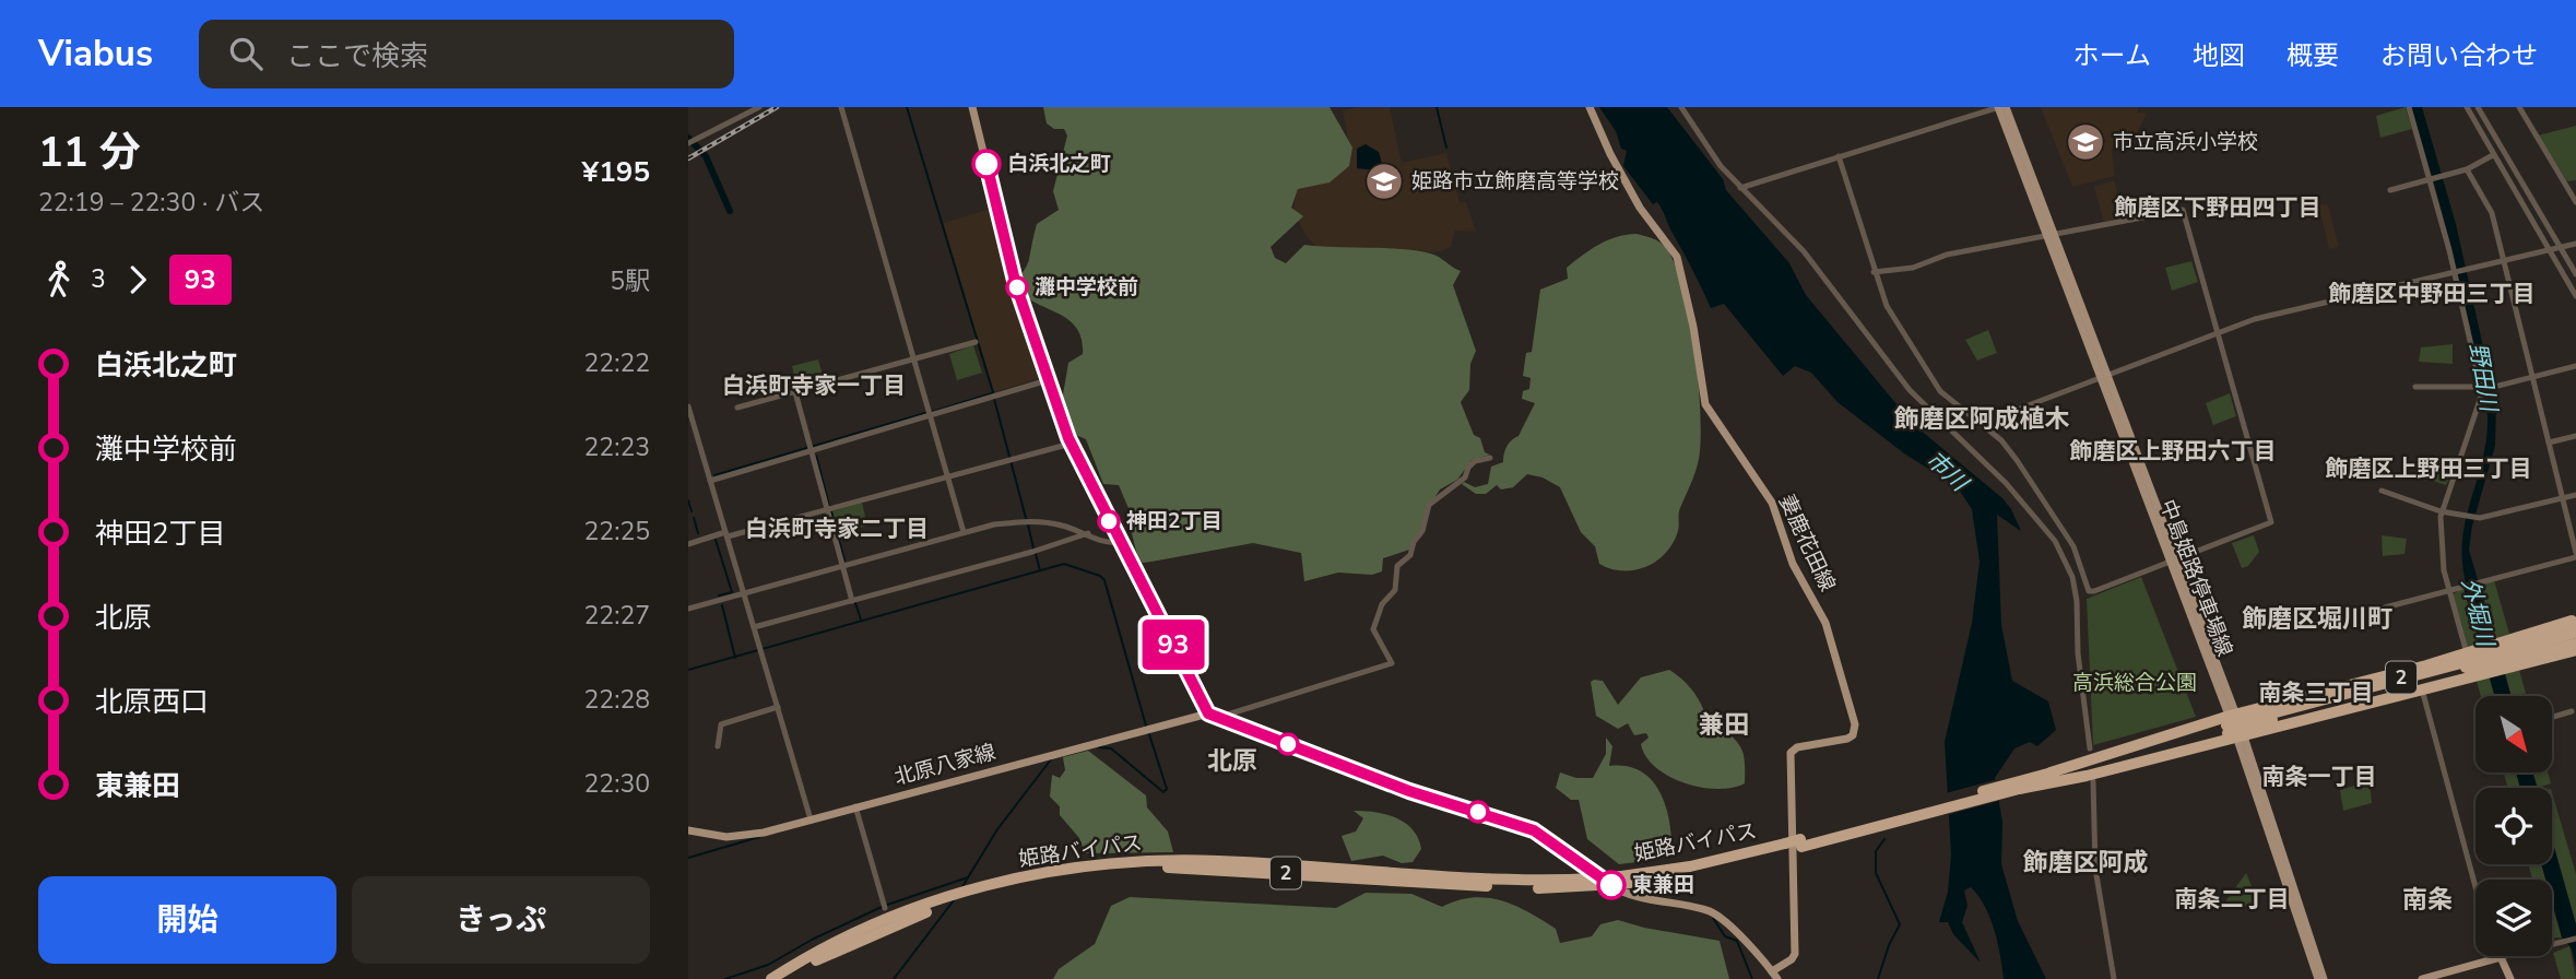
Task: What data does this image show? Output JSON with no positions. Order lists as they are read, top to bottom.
{
  "streets": {
    "highway": ["2", "姫路バイパス"],
    "main road": ["妻鹿花田線", "中島姫路停車場線", "北原八家線"]
  },
  "crossings": [
    ["中島姫路停車場線", "2"],
    ["2", "姫路バイパス"]
  ],
  "districts": [
    "飾磨区下野田四丁目",
    "飾磨区中野田三丁目",
    "白浜町寺家一丁目",
    "飾磨区阿成植木",
    "飾磨区上野田六丁目",
    "飾磨区上野田三丁目",
    "白浜町寺家二丁目",
    "飾磨区堀川町",
    "南条三丁目",
    "兼田",
    "北原",
    "南条一丁目",
    "飾磨区阿成",
    "南条二丁目",
    "南条"
  ],
  "water": ["野田川", "市川", "外堀川"],
  "parks": ["高浜総合公園"],
  "places": {
    "school or university": ["市立高浜小学校", "姫路市立飾磨高等学校"],
    "other": [
      "白浜北之町",
      "灘中学校前",
      "神田2丁目",
      "東兼田"
    ]
  },
  "lines": ["bus line 93"],
  "north": "bottom right",
  "page": {
    "header": "Viabus",
    "search": "ここで検索",
    "nav": [
      "ホーム",
      "地図",
      "概要",
      "お問い合わせ"
    ],
    "heading": ["11 分", "22:19 – 22:30 · バス", "¥195"],
    "on_map": "93",
    "legs": ["3", "93", "5駅"],
    "list": [
      {
        "name": "白浜北之町",
        "value": "22:22"
      },
      {
        "name": "灘中学校前",
        "value": "22:23"
      },
      {
        "name": "神田2丁目",
        "value": "22:25"
      },
      {
        "name": "北原",
        "value": "22:27"
      },
      {
        "name": "北原西口",
        "value": "22:28"
      },
      {
        "name": "東兼田",
        "value": "22:30"
      }
    ],
    "buttons": ["開始", "きっぷ"]
  }
}
